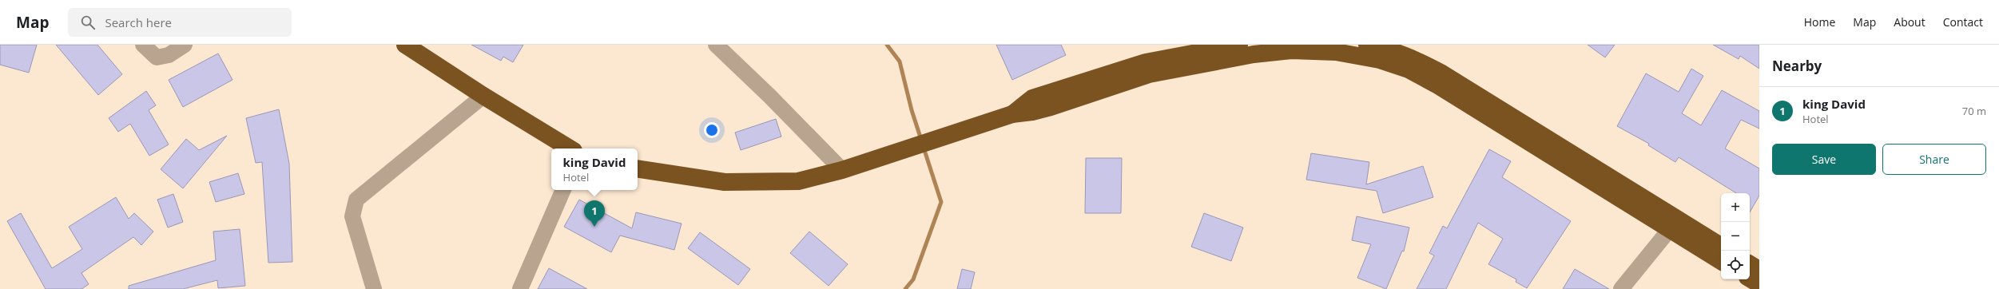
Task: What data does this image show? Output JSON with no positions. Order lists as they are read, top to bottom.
{
  "page": {
    "header": "Map",
    "search": "Search here",
    "nav": [
      "Home",
      "Map",
      "About",
      "Contact"
    ],
    "heading": "Nearby",
    "list": [
      {
        "mark": "1",
        "name": "king David",
        "note": "Hotel",
        "value": "70 m"
      }
    ],
    "buttons": ["Save", "Share"],
    "popup": ["king David", "Hotel"],
    "map_buttons": ["+", "−"],
    "pins": "1"
  }
}
